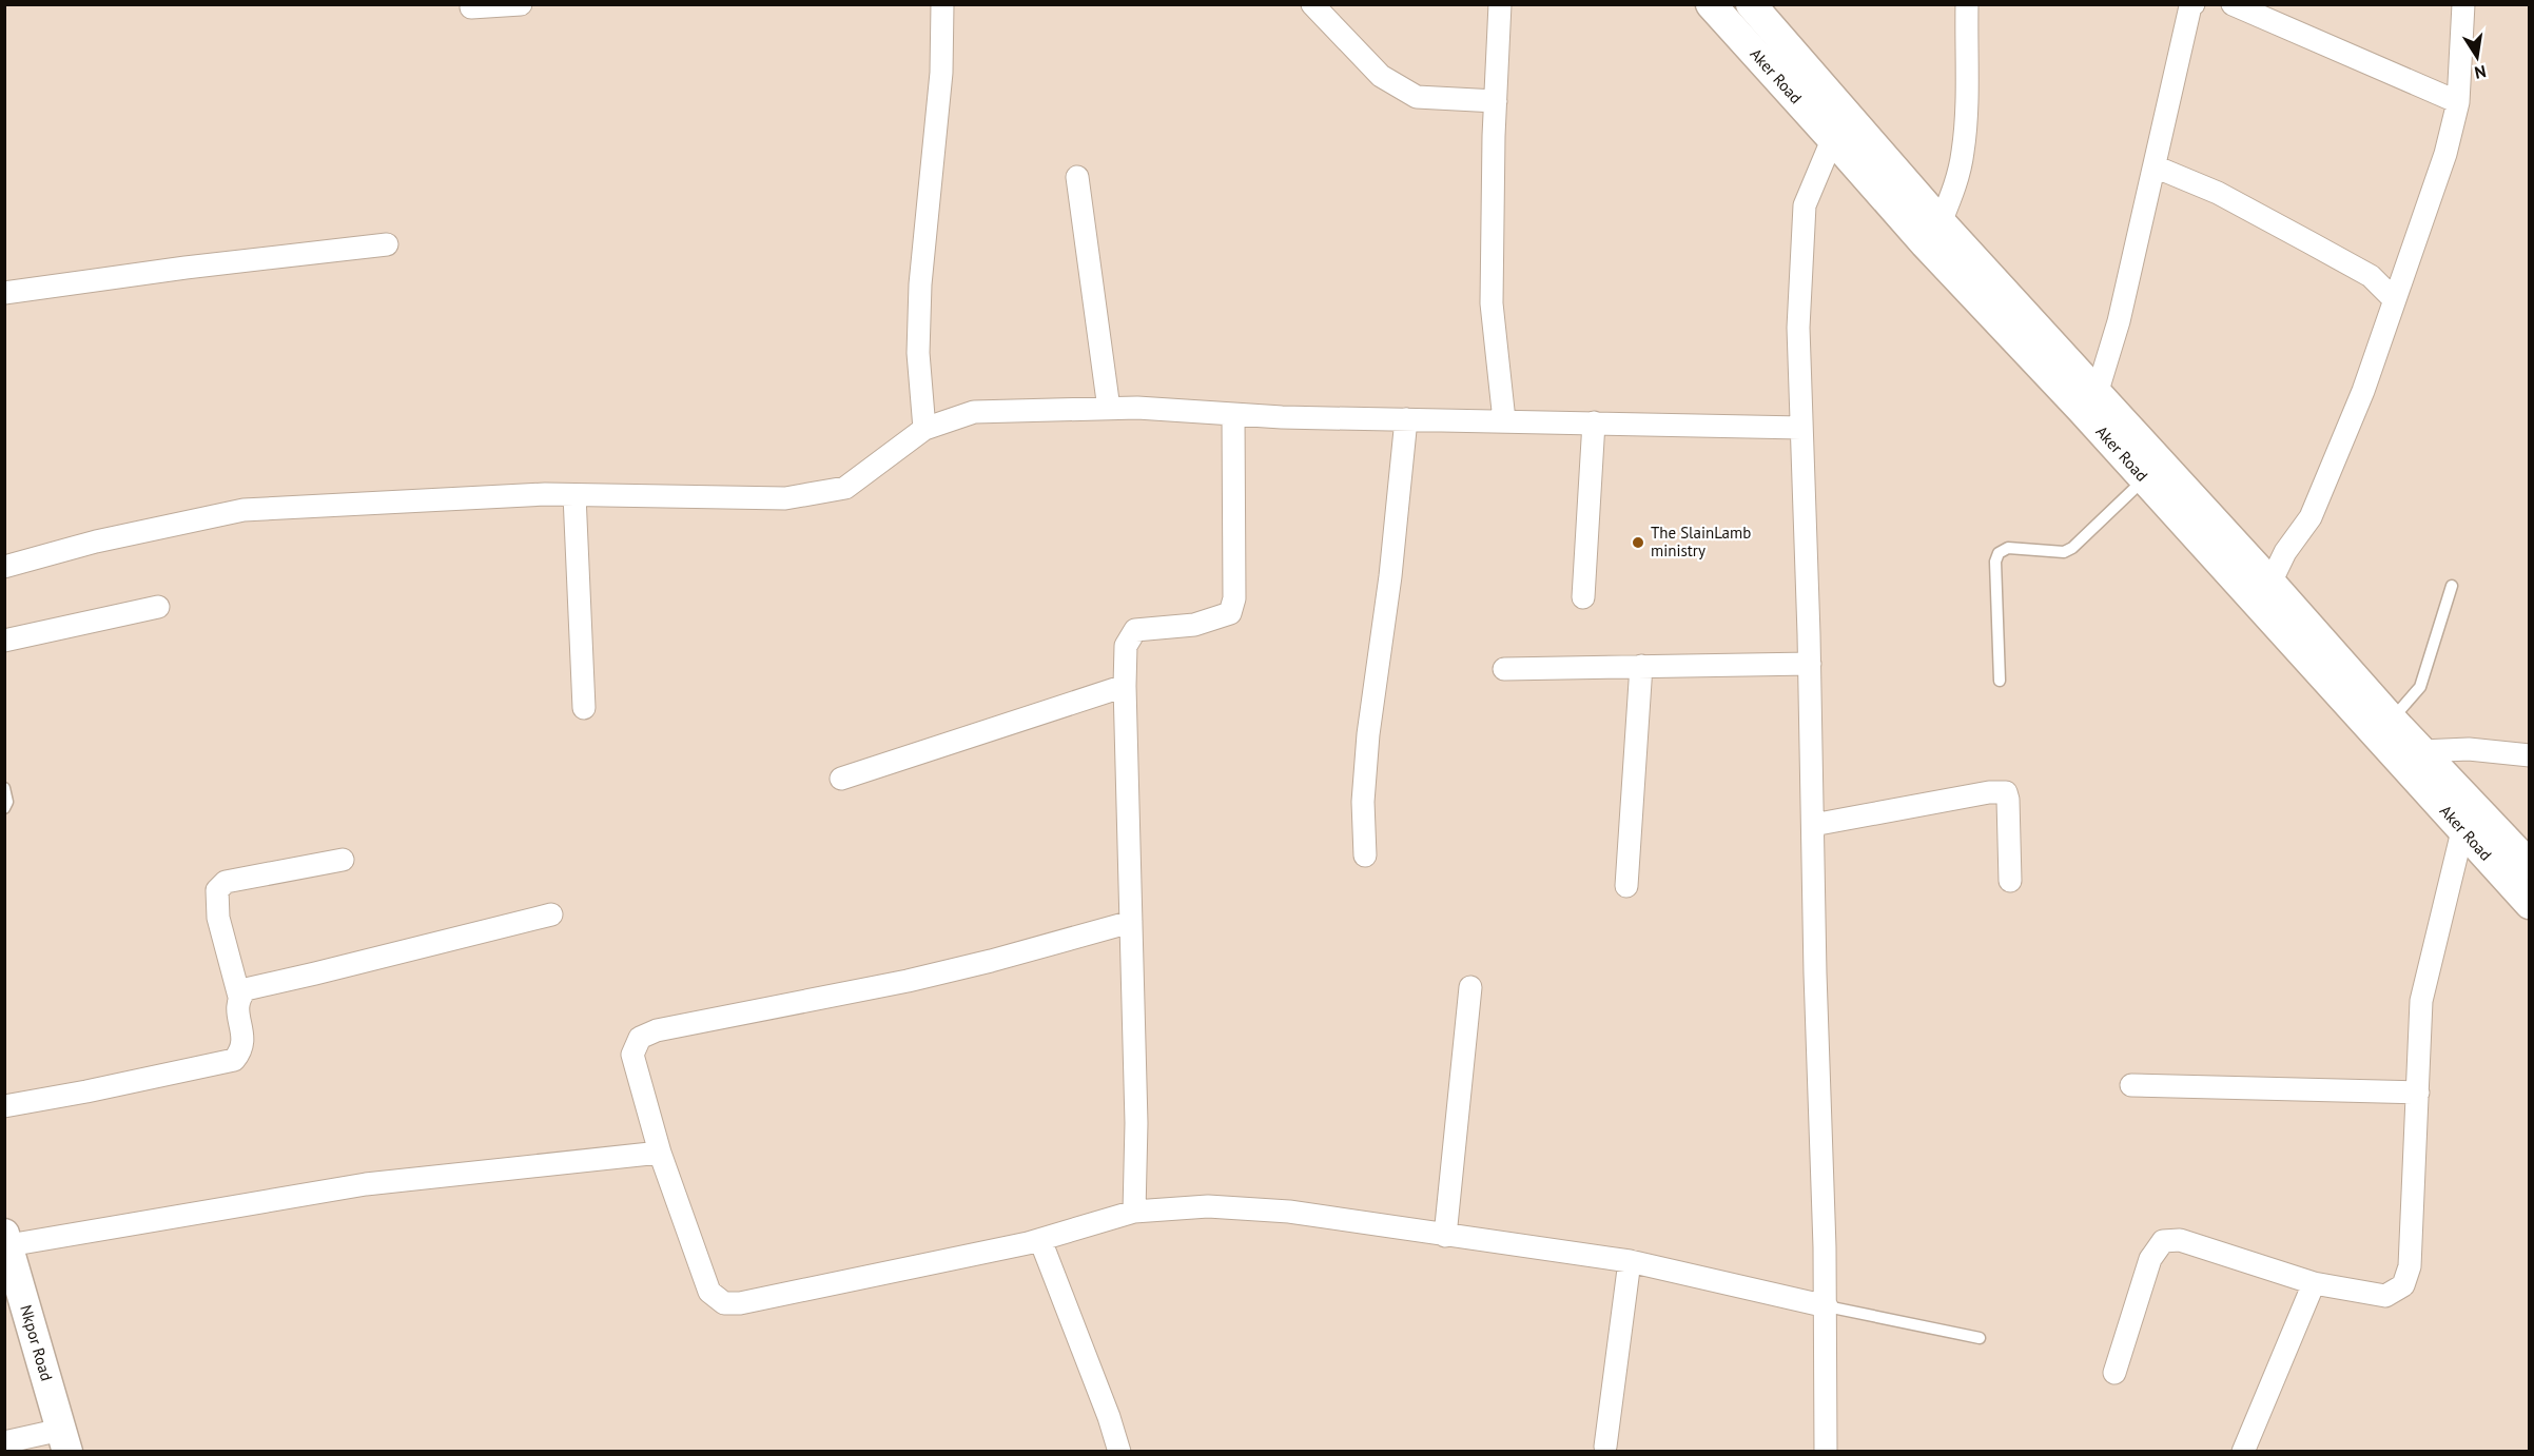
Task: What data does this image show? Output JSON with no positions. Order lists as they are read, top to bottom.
{
  "streets": {
    "street": ["Aker Road", "Nkpor Road"]
  },
  "places": ["The SlainLamb ministry"],
  "north": "bottom"
}
